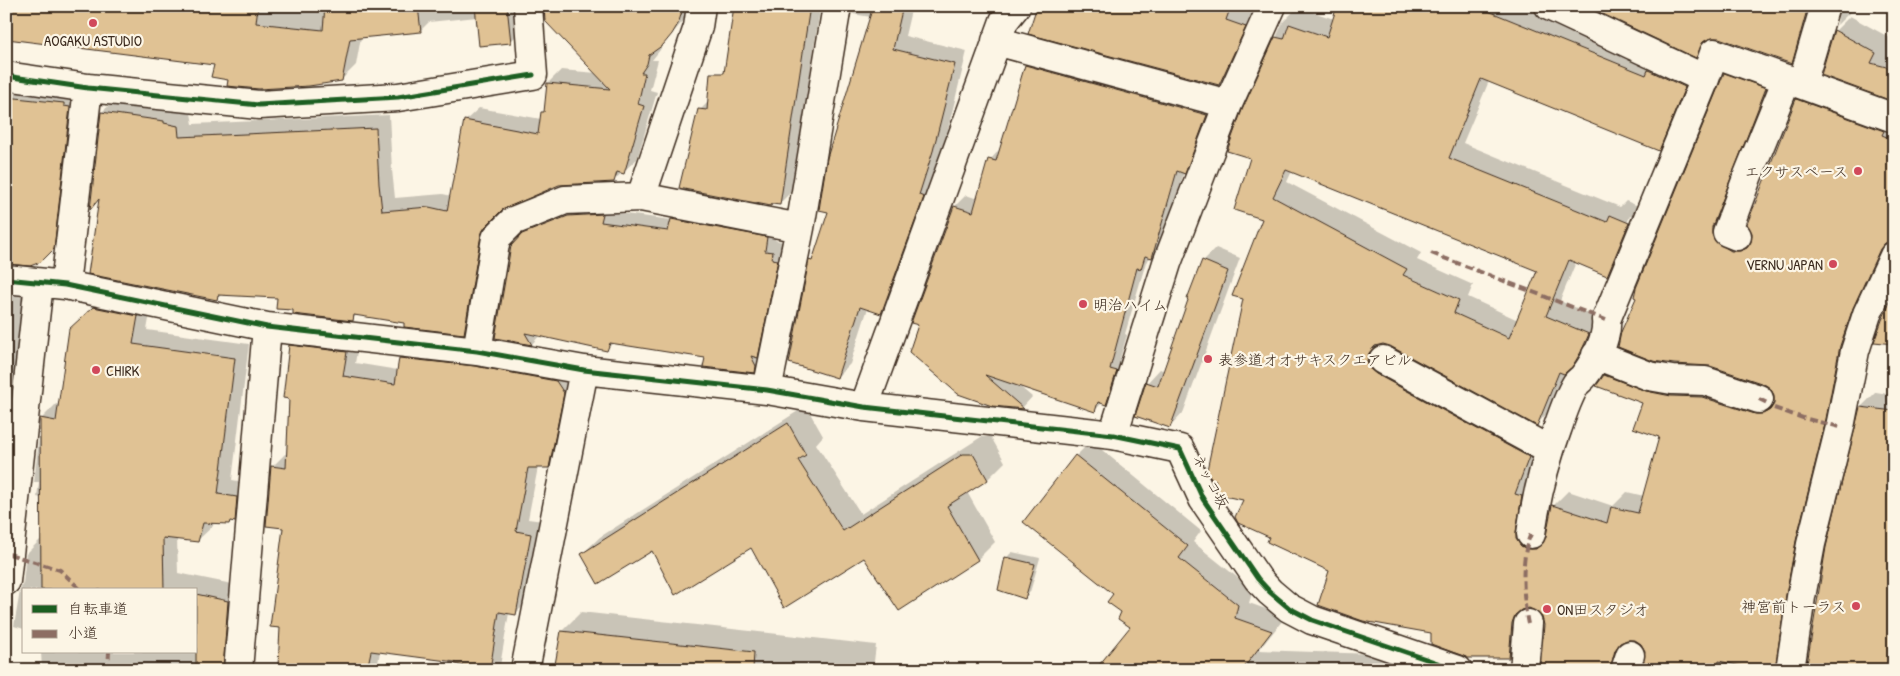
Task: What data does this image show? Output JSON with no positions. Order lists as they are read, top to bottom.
{
  "streets": {
    "street": ["ネッコ坂"]
  },
  "places": [
    "AOGAKU ASTUDIO",
    "エクサスペース",
    "VERNU JAPAN",
    "明治ハイム",
    "表参道オオサキスクエアビル",
    "CHIRK",
    "神宮前トーラス",
    "ON田スタジオ"
  ],
  "legend": ["自転車道", "小道"]
}
